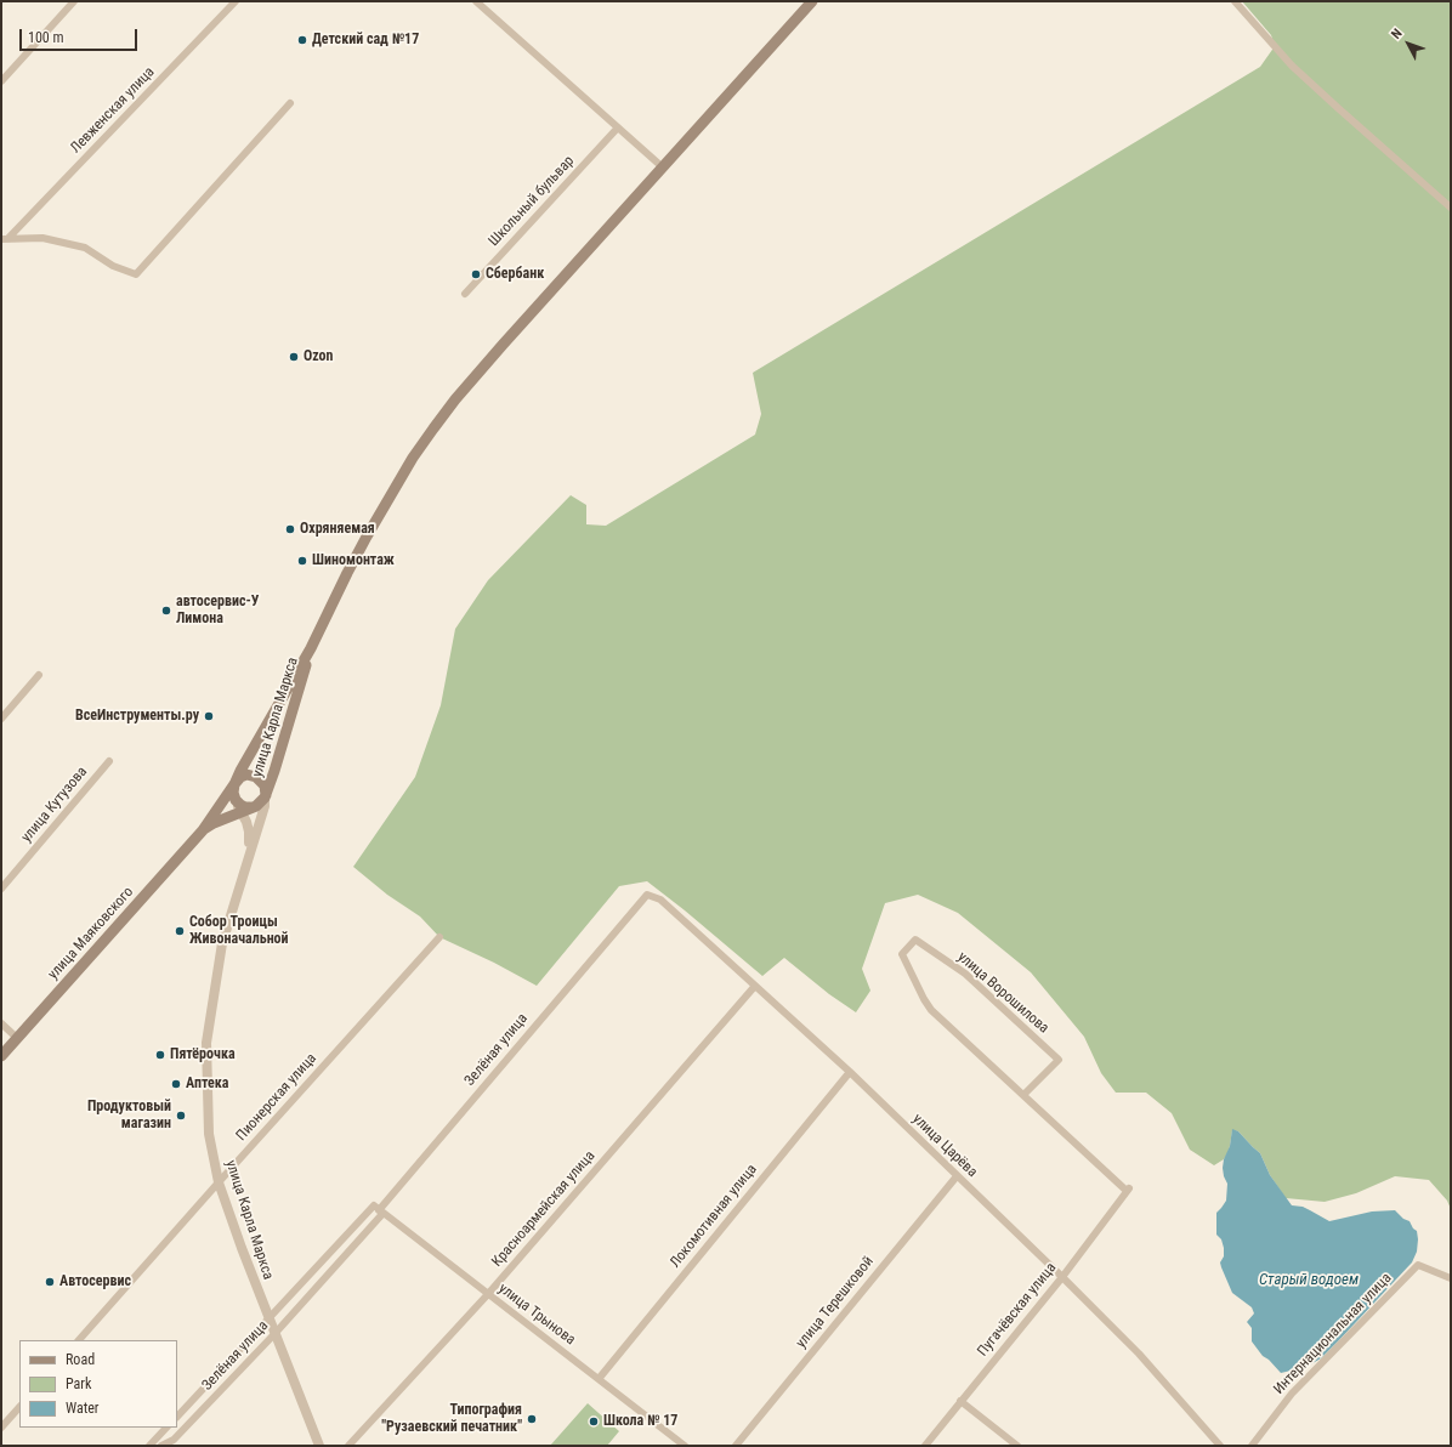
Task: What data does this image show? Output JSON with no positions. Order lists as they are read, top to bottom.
{
  "streets": {
    "main road": ["улица Карла Маркса", "улица Маяковского"],
    "street": [
      "Левженская улица",
      "Школьный бульвар",
      "улица Кутузова",
      "улица Ворошилова",
      "Зелёная улица",
      "Пионерская улица",
      "улица Царёва",
      "Красноармейская улица",
      "Локомотивная улица",
      "улица Терешковой",
      "Пугачёвская улица",
      "улица Трынова",
      "Интернациональная улица"
    ]
  },
  "crossings": [
    ["улица Карла Маркса", "улица Маяковского"],
    ["улица Карла Маркса", "Зелёная улица"],
    ["улица Карла Маркса", "Пионерская улица"],
    ["улица Ворошилова", "Пугачёвская улица"],
    ["Зелёная улица", "улица Царёва"],
    ["Зелёная улица", "улица Трынова"],
    ["улица Царёва", "Красноармейская улица"],
    ["улица Царёва", "Локомотивная улица"],
    ["улица Царёва", "улица Терешковой"],
    ["улица Царёва", "Пугачёвская улица"],
    ["Красноармейская улица", "улица Трынова"],
    ["Локомотивная улица", "улица Трынова"]
  ],
  "water": ["Старый водоем"],
  "places": [
    "Детский сад №17",
    "Сбербанк",
    "Ozon",
    "Охряняемая",
    "Шиномонтаж",
    "автосервис-У Лимона",
    "ВсеИнструменты.ру",
    "Собор Троицы Живоначальной",
    "Пятёрочка",
    "Аптека",
    "Продуктовый магазин",
    "Автосервис",
    "Типография \"Рузаевский печатник\"",
    "Школа № 17"
  ],
  "legend": ["Road", "Park", "Water"],
  "scale_bar": "100 m",
  "north": "top left"
}
